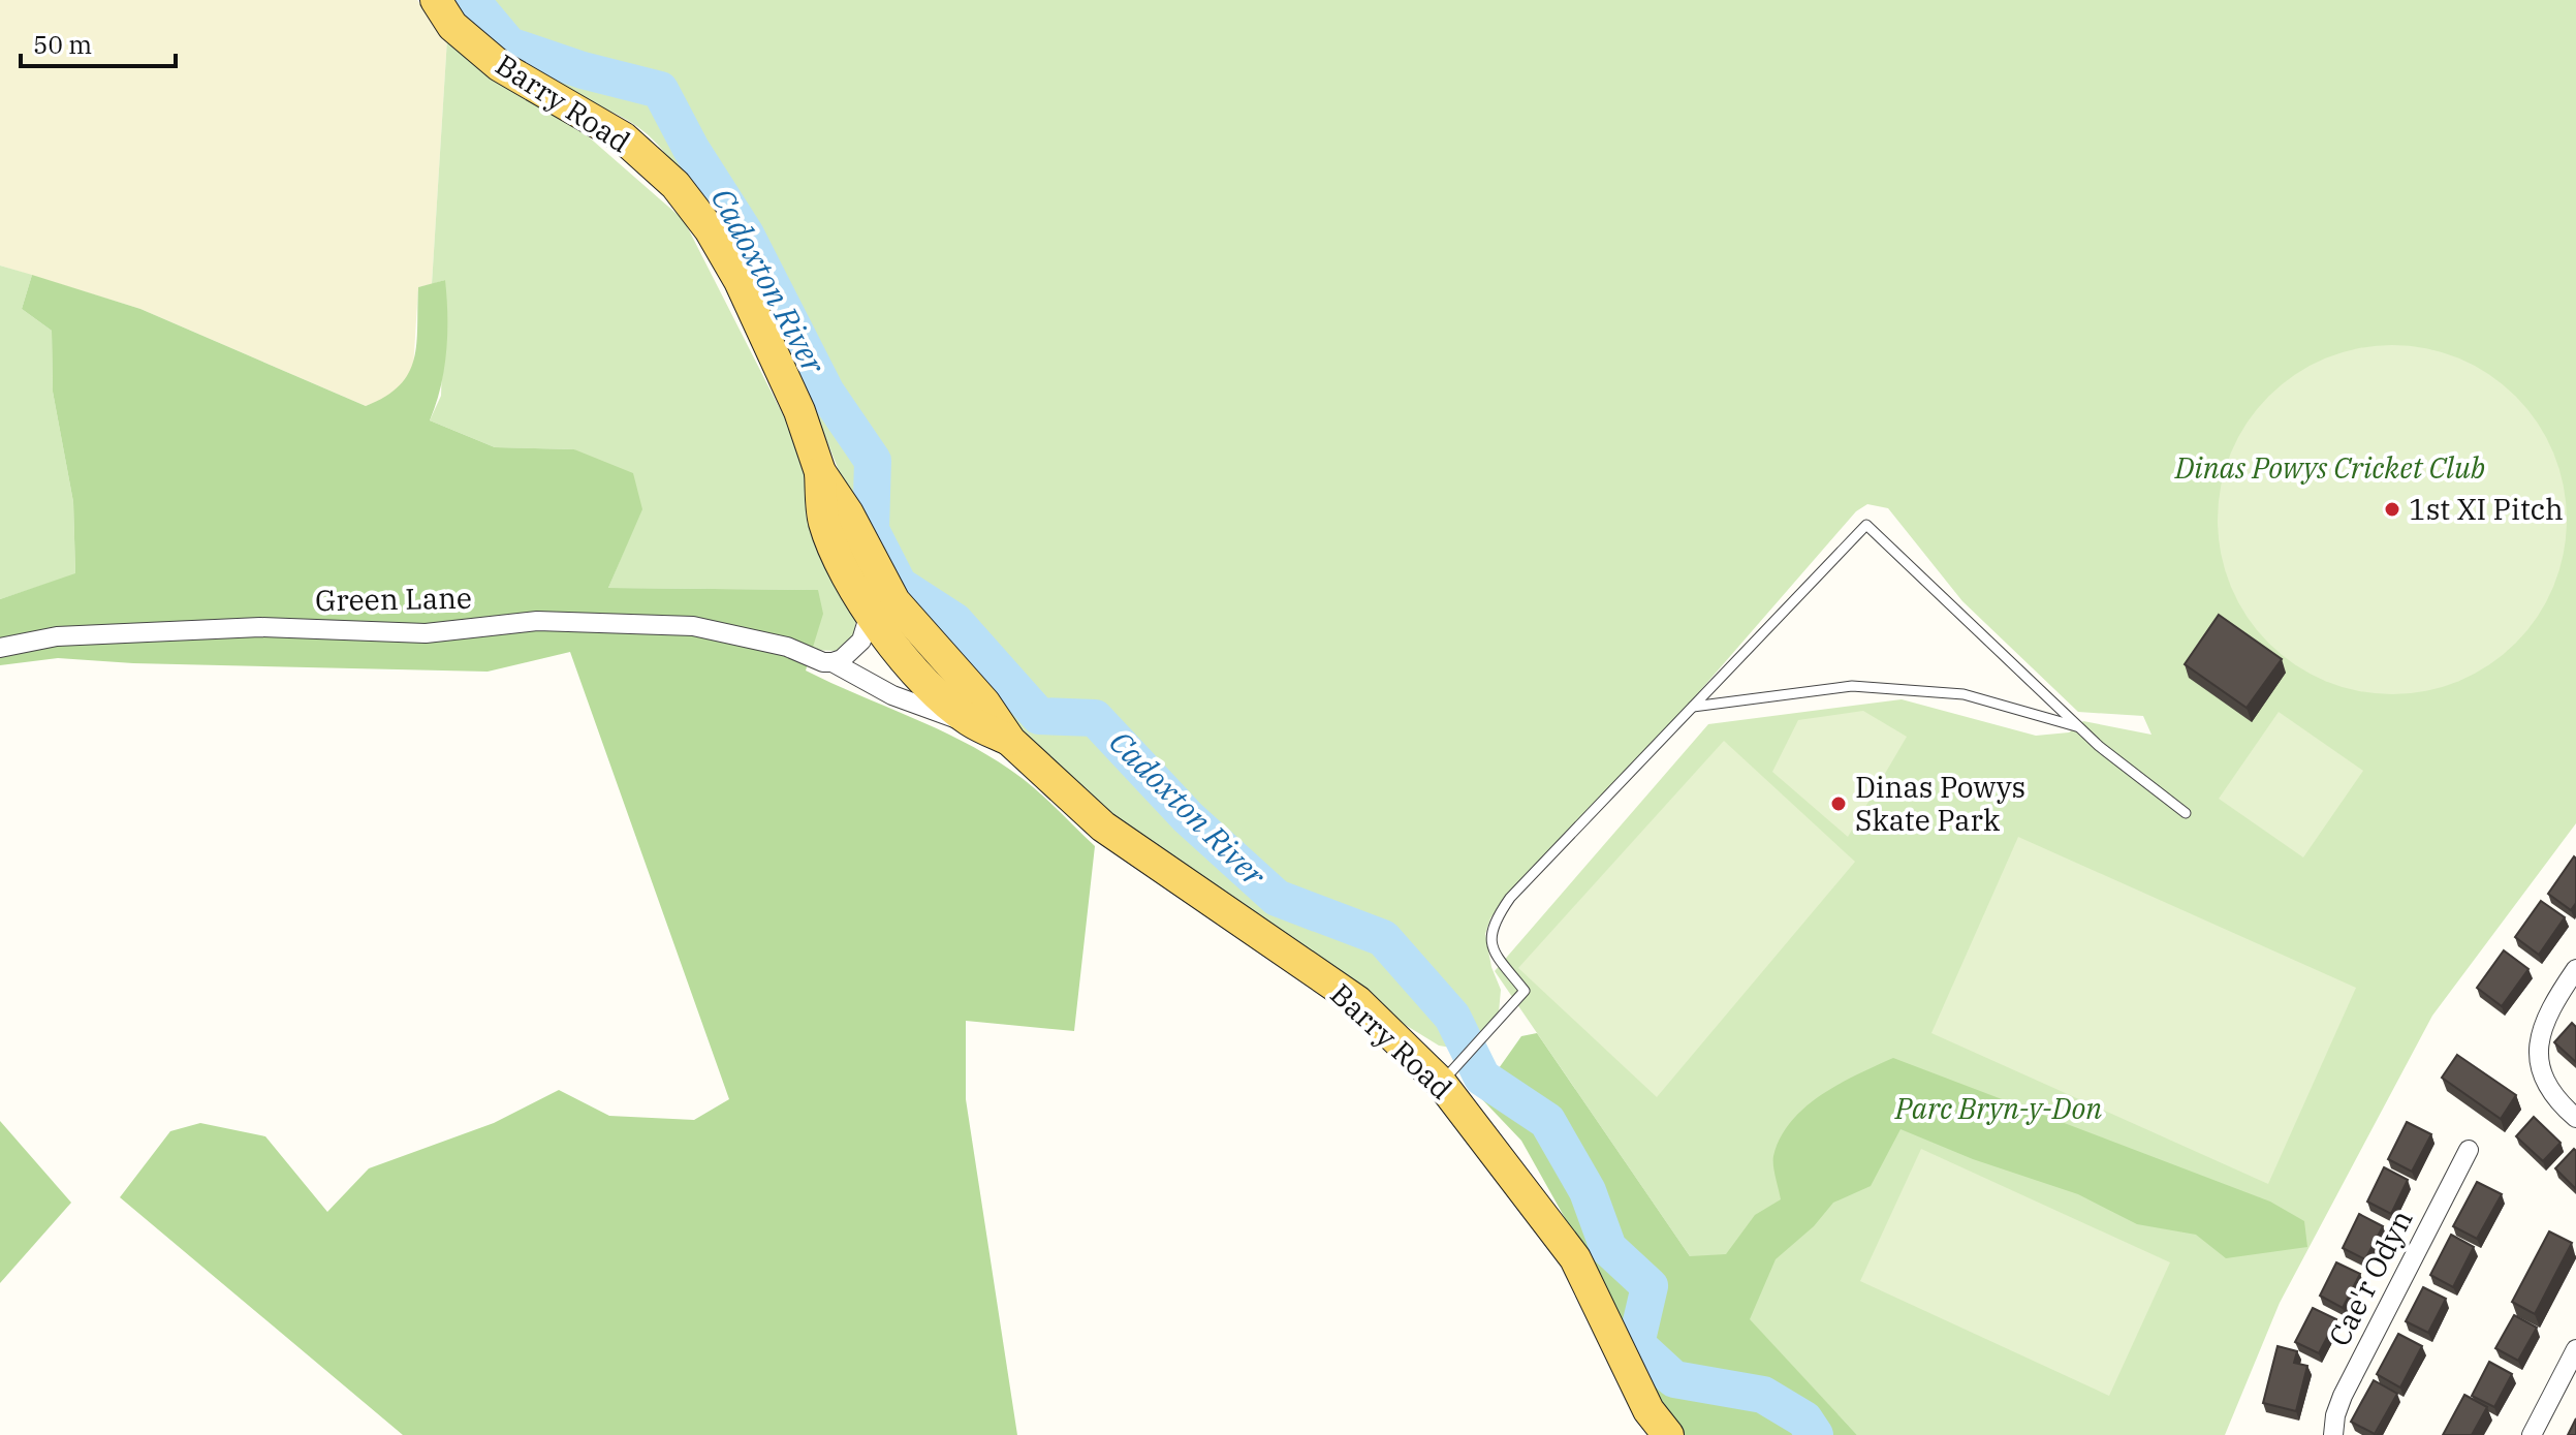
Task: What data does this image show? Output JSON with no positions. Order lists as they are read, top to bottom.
{
  "streets": {
    "main road": ["Barry Road"],
    "street": ["Green Lane", "Cae'r Odyn"]
  },
  "crossings": [
    ["Barry Road", "Green Lane"]
  ],
  "water": ["Cadoxton River"],
  "parks": ["Dinas Powys Cricket Club", "Parc Bryn-y-Don"],
  "places": ["1st XI Pitch", "Dinas Powys Skate Park"],
  "scale_bar": "50 m"
}
